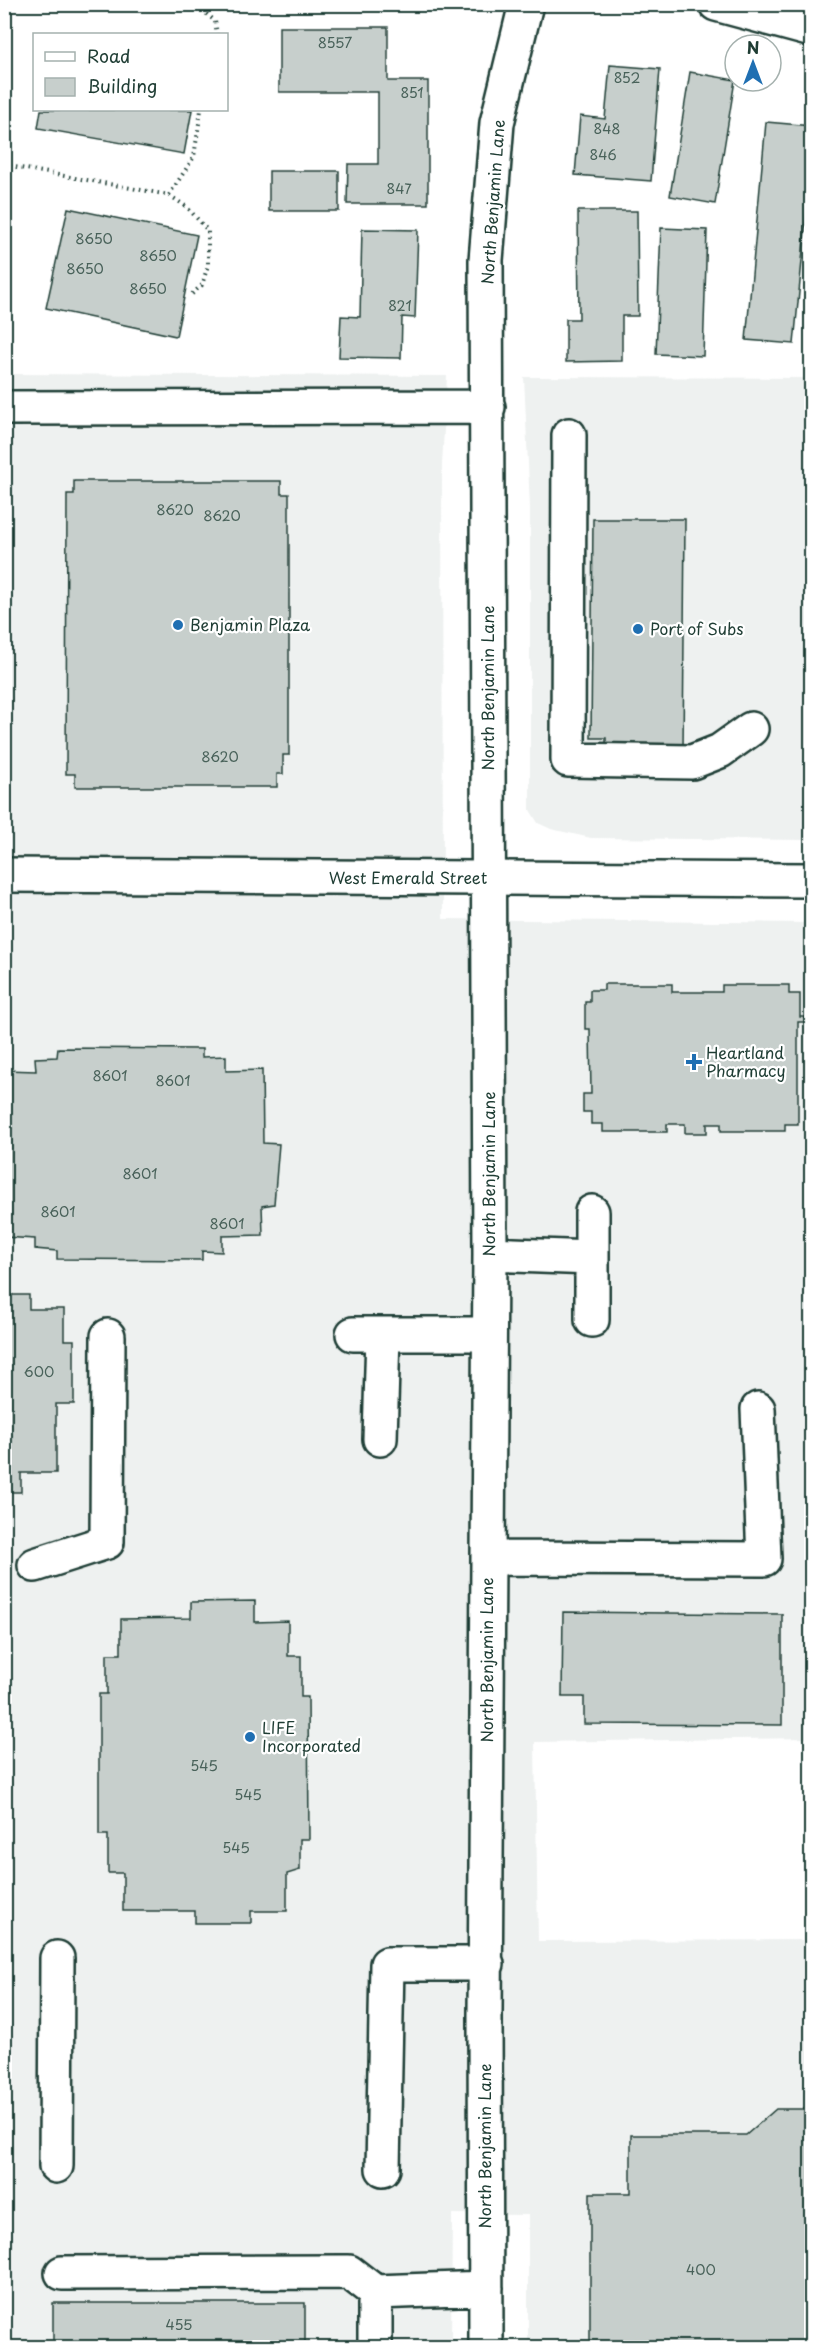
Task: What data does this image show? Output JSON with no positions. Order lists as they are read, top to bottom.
{
  "streets": {
    "street": ["North Benjamin Lane", "West Emerald Street"]
  },
  "crossings": [
    ["North Benjamin Lane", "West Emerald Street"]
  ],
  "places": {
    "other": ["Benjamin Plaza", "Port of Subs", "LIFE Incorporated"],
    "health": ["Heartland Pharmacy"]
  },
  "house_numbers": [
    "8557",
    "852",
    "851",
    "848",
    "846",
    "847",
    "8650",
    "8650",
    "8650",
    "8650",
    "821",
    "8620",
    "8620",
    "8620",
    "8601",
    "8601",
    "8601",
    "8601",
    "8601",
    "600",
    "545",
    "545",
    "545",
    "400",
    "455"
  ],
  "legend": ["Road", "Building"],
  "north": "top"
}
